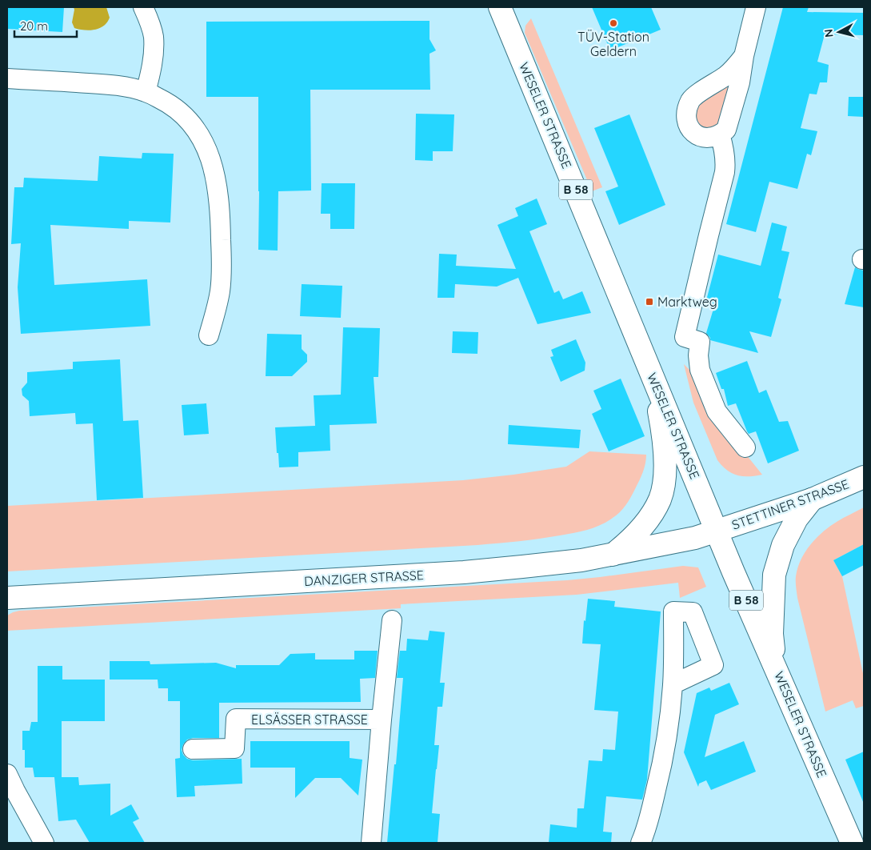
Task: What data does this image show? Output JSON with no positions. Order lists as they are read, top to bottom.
{
  "streets": {
    "main road": [
      "WESELER STRASSE",
      "B 58",
      "STETTINER STRASSE",
      "DANZIGER STRASSE"
    ],
    "street": ["ELSÄSSER STRASSE"]
  },
  "crossings": [
    ["WESELER STRASSE", "STETTINER STRASSE"],
    ["WESELER STRASSE", "DANZIGER STRASSE"],
    ["STETTINER STRASSE", "DANZIGER STRASSE"]
  ],
  "places": {
    "other": ["TÜV-Station Geldern"],
    "transit": ["Marktweg"]
  },
  "scale_bar": "20 m",
  "north": "left"
}
